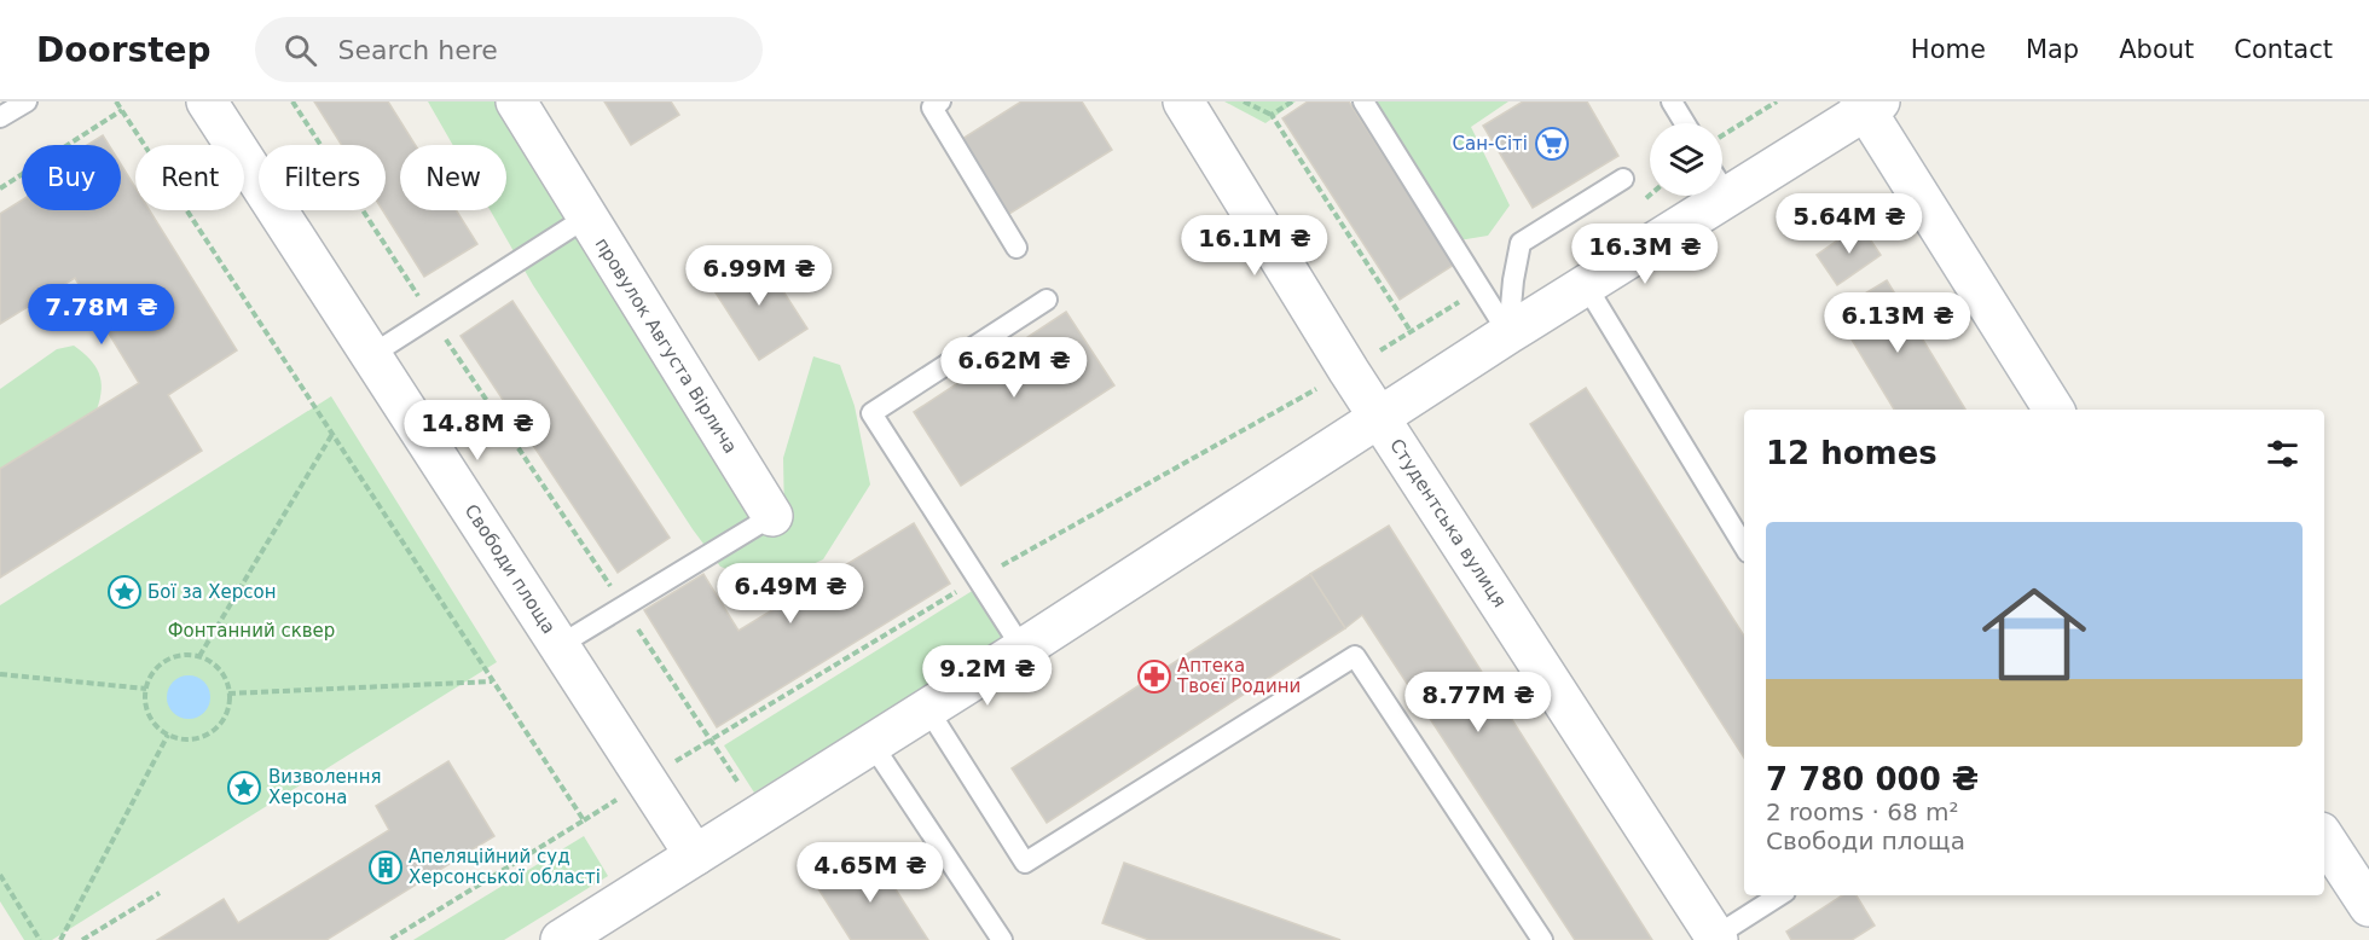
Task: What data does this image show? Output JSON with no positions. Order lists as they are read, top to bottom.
{
  "streets": {
    "street": ["провулок Августа Вірлича", "Студентська вулиця", "Свободи площа"]
  },
  "parks": ["Фонтанний сквер"],
  "places": {
    "supermarket": ["Сан-Сіті"],
    "place": ["Бої за Херсон", "Визволення Херсона"],
    "pharmacy": ["Аптека Твоєї Родини"],
    "building": ["Апеляційний суд Херсонської області"]
  },
  "page": {
    "header": "Doorstep",
    "search": "Search here",
    "nav": [
      "Home",
      "Map",
      "About",
      "Contact"
    ],
    "chip": [
      "Buy",
      "Rent",
      "Filters",
      "New"
    ],
    "price": [
      "5.64M ₴",
      "16.1M ₴",
      "16.3M ₴",
      "6.99M ₴",
      "7.78M ₴",
      "6.13M ₴",
      "6.62M ₴",
      "14.8M ₴",
      "6.49M ₴",
      "9.2M ₴",
      "8.77M ₴",
      "4.65M ₴"
    ],
    "heading": "12 homes",
    "list": [
      {
        "name": "7 780 000 ₴",
        "note": "2 rooms · 68 m² · Свободи площа"
      }
    ]
  }
}
